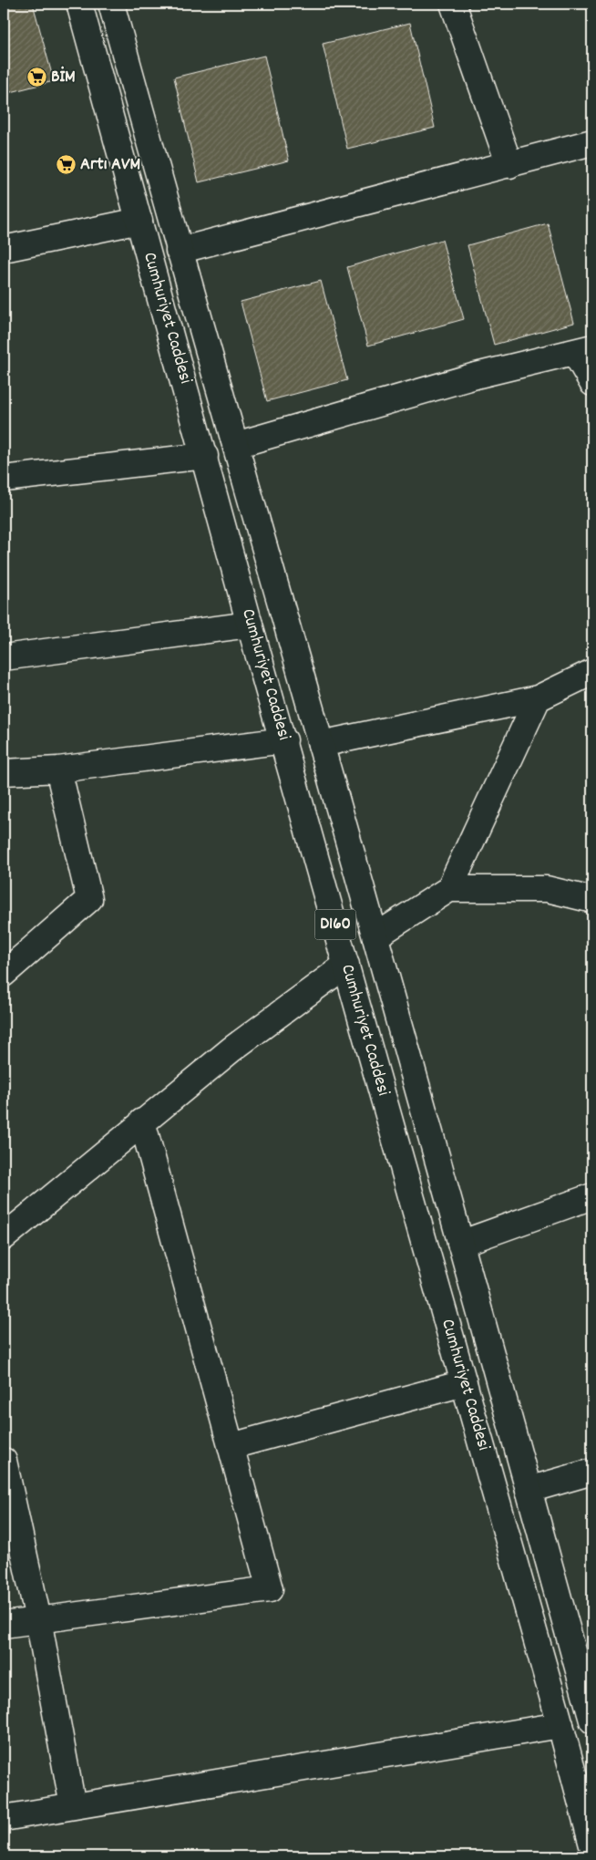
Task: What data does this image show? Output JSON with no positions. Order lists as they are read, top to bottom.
{
  "streets": {
    "street": ["Cumhuriyet Caddesi", "D160"]
  },
  "places": {
    "supermarket": ["BİM", "Artı AVM"]
  }
}
